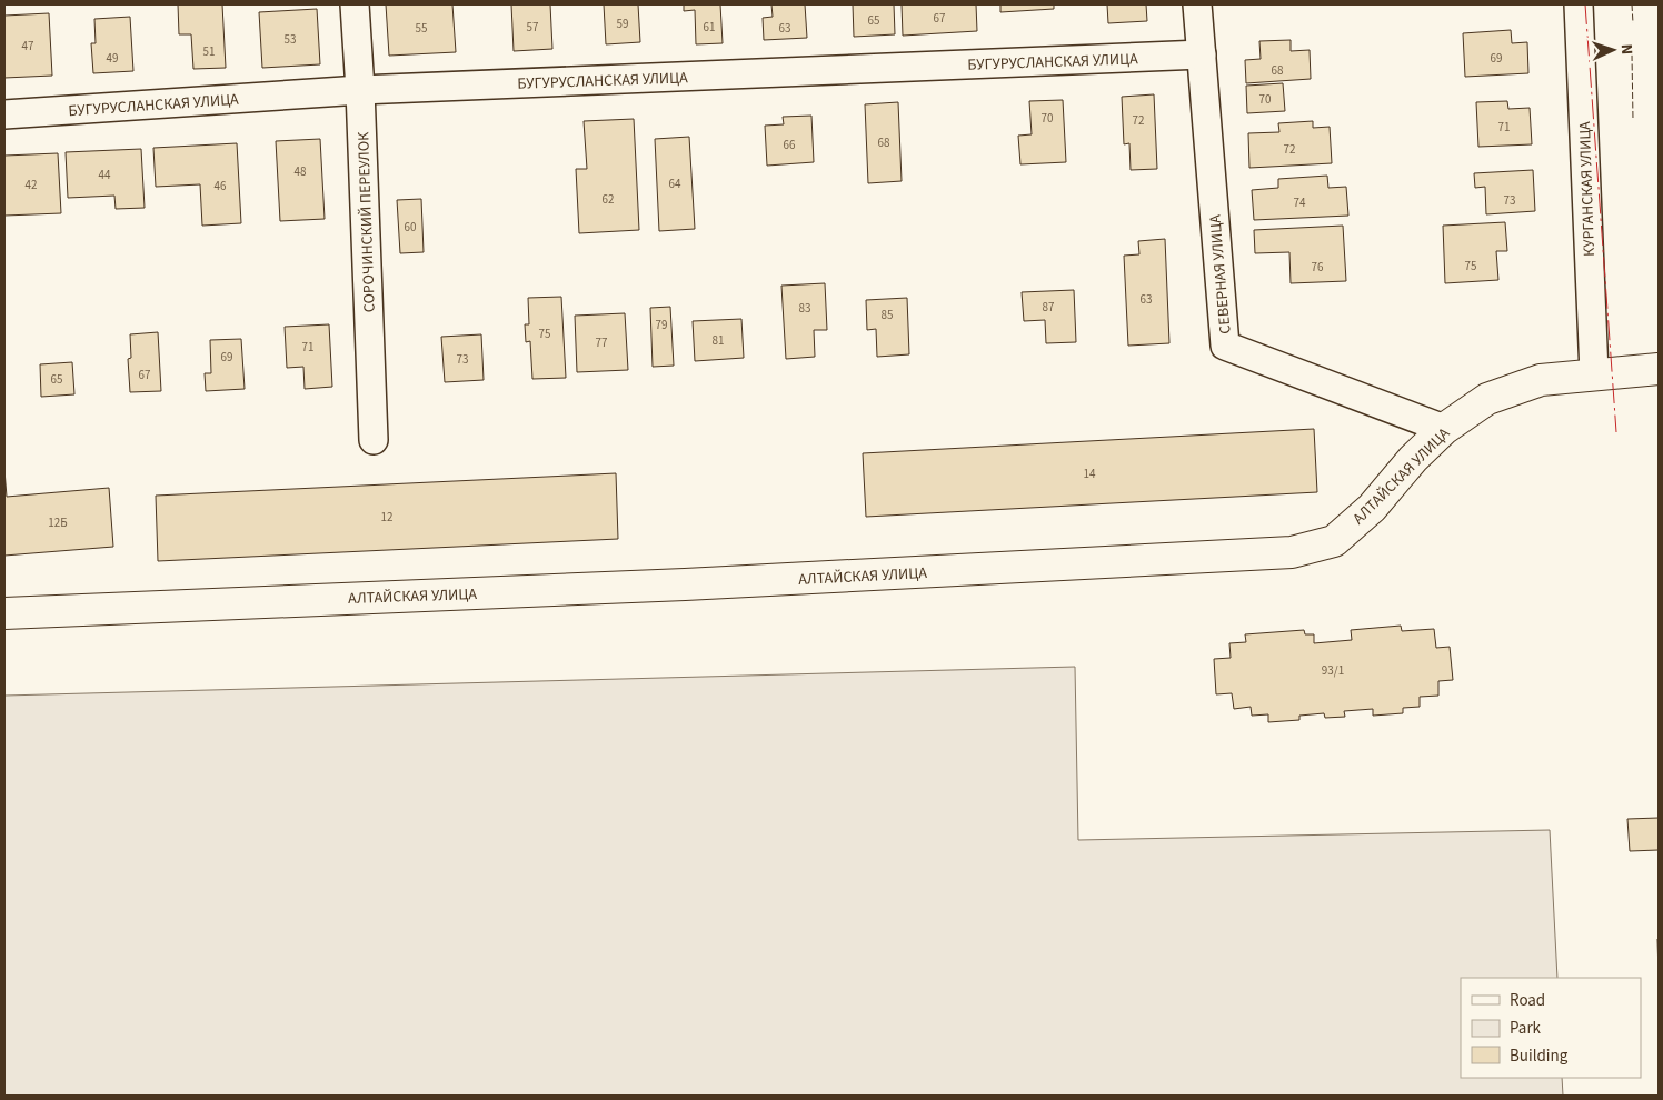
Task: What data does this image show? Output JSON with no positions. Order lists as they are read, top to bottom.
{
  "streets": {
    "street": [
      "БУГУРУСЛАНСКАЯ УЛИЦА",
      "КУРГАНСКАЯ УЛИЦА",
      "СОРОЧИНСКИЙ ПЕРЕУЛОК",
      "СЕВЕРНАЯ УЛИЦА",
      "АЛТАЙСКАЯ УЛИЦА"
    ]
  },
  "crossings": [
    ["БУГУРУСЛАНСКАЯ УЛИЦА", "СОРОЧИНСКИЙ ПЕРЕУЛОК"],
    ["БУГУРУСЛАНСКАЯ УЛИЦА", "СЕВЕРНАЯ УЛИЦА"],
    ["КУРГАНСКАЯ УЛИЦА", "АЛТАЙСКАЯ УЛИЦА"],
    ["СЕВЕРНАЯ УЛИЦА", "АЛТАЙСКАЯ УЛИЦА"]
  ],
  "house_numbers": [
    "67",
    "65",
    "59",
    "57",
    "61",
    "55",
    "63",
    "53",
    "47",
    "51",
    "49",
    "69",
    "68",
    "70",
    "70",
    "72",
    "71",
    "68",
    "66",
    "72",
    "48",
    "44",
    "64",
    "42",
    "46",
    "62",
    "73",
    "74",
    "60",
    "75",
    "76",
    "63",
    "87",
    "83",
    "85",
    "79",
    "75",
    "81",
    "77",
    "71",
    "69",
    "73",
    "67",
    "65",
    "14",
    "12",
    "12Б",
    "93/1"
  ],
  "legend": ["Road", "Park", "Building"],
  "north": "right"
}
